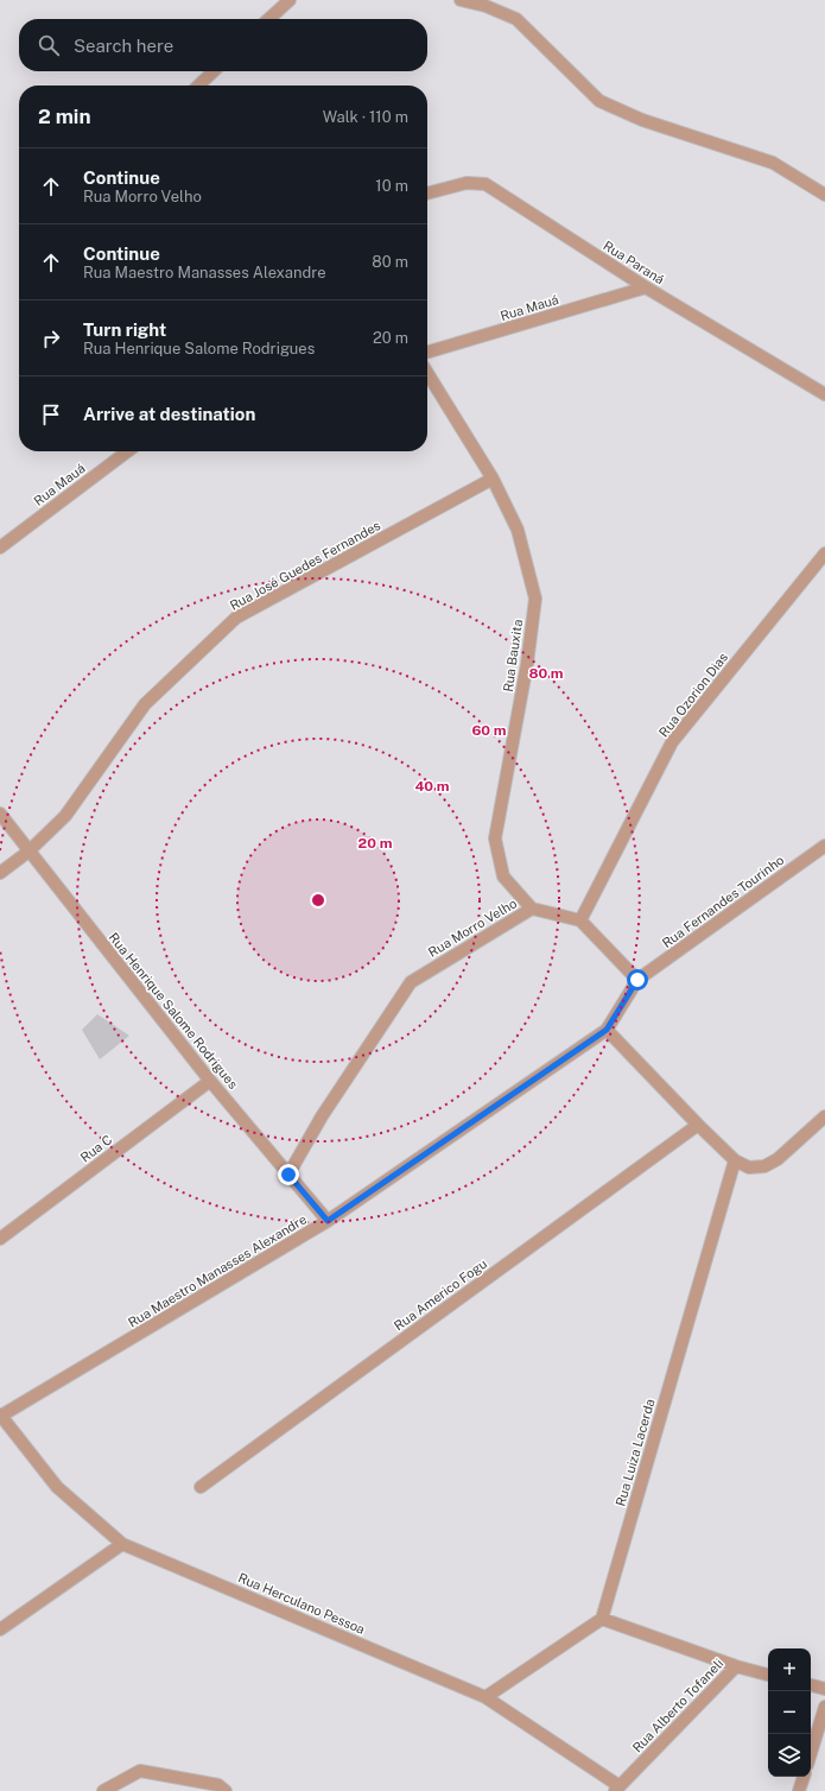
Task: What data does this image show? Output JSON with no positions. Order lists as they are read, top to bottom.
{
  "streets": {
    "street": [
      "Rua Paraná",
      "Rua Mauá",
      "Rua José Guedes Fernandes",
      "Rua Bauxita",
      "Rua Ozorion Dias",
      "Rua Fernandes Tourinho",
      "Rua Morro Velho",
      "Rua Henrique Salome Rodrigues",
      "Rua C",
      "Rua Maestro Manasses Alexandre",
      "Rua Americo Fogu",
      "Rua Luiza Lacerda",
      "Rua Herculano Pessoa",
      "Rua Alberto Tofaneli"
    ]
  },
  "crossings": [
    ["Rua Paraná", "Rua Mauá"],
    ["Rua José Guedes Fernandes", "Rua Bauxita"],
    ["Rua José Guedes Fernandes", "Rua Henrique Salome Rodrigues"],
    ["Rua Bauxita", "Rua Morro Velho"],
    ["Rua Ozorion Dias", "Rua Morro Velho"],
    ["Rua Morro Velho", "Rua Henrique Salome Rodrigues"],
    ["Rua Henrique Salome Rodrigues", "Rua C"],
    ["Rua Henrique Salome Rodrigues", "Rua Maestro Manasses Alexandre"],
    ["Rua Maestro Manasses Alexandre", "Rua Herculano Pessoa"],
    ["Rua Herculano Pessoa", "Rua Alberto Tofaneli"]
  ],
  "page": {
    "search": "Search here",
    "heading": ["2 min", "Walk · 110 m"],
    "list": [
      ["Continue", "Rua Morro Velho", "10 m"],
      ["Continue", "Rua Maestro Manasses Alexandre", "80 m"],
      ["Turn right", "Rua Henrique Salome Rodrigues", "20 m"],
      "Arrive at destination"
    ],
    "map_buttons": ["+", "−"]
  },
  "rings": [
    "80 m",
    "60 m",
    "40 m",
    "20 m"
  ]
}
